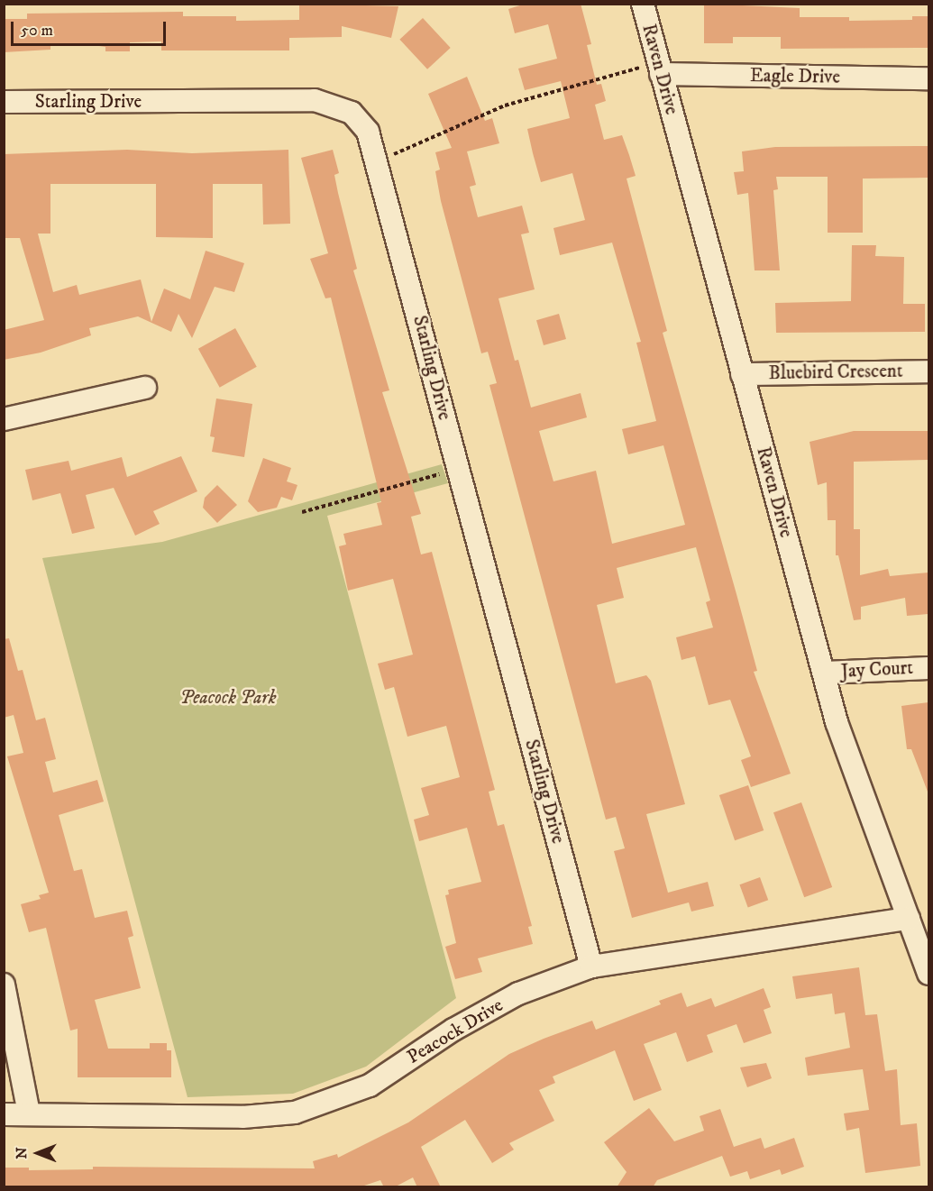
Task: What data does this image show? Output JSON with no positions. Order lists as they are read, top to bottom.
{
  "streets": {
    "street": [
      "Raven Drive",
      "Eagle Drive",
      "Starling Drive",
      "Bluebird Crescent",
      "Jay Court",
      "Peacock Drive"
    ]
  },
  "crossings": [
    ["Raven Drive", "Eagle Drive"],
    ["Raven Drive", "Bluebird Crescent"],
    ["Raven Drive", "Jay Court"],
    ["Raven Drive", "Peacock Drive"],
    ["Starling Drive", "Peacock Drive"]
  ],
  "parks": ["Peacock Park"],
  "scale_bar": "50 m",
  "north": "left"
}
